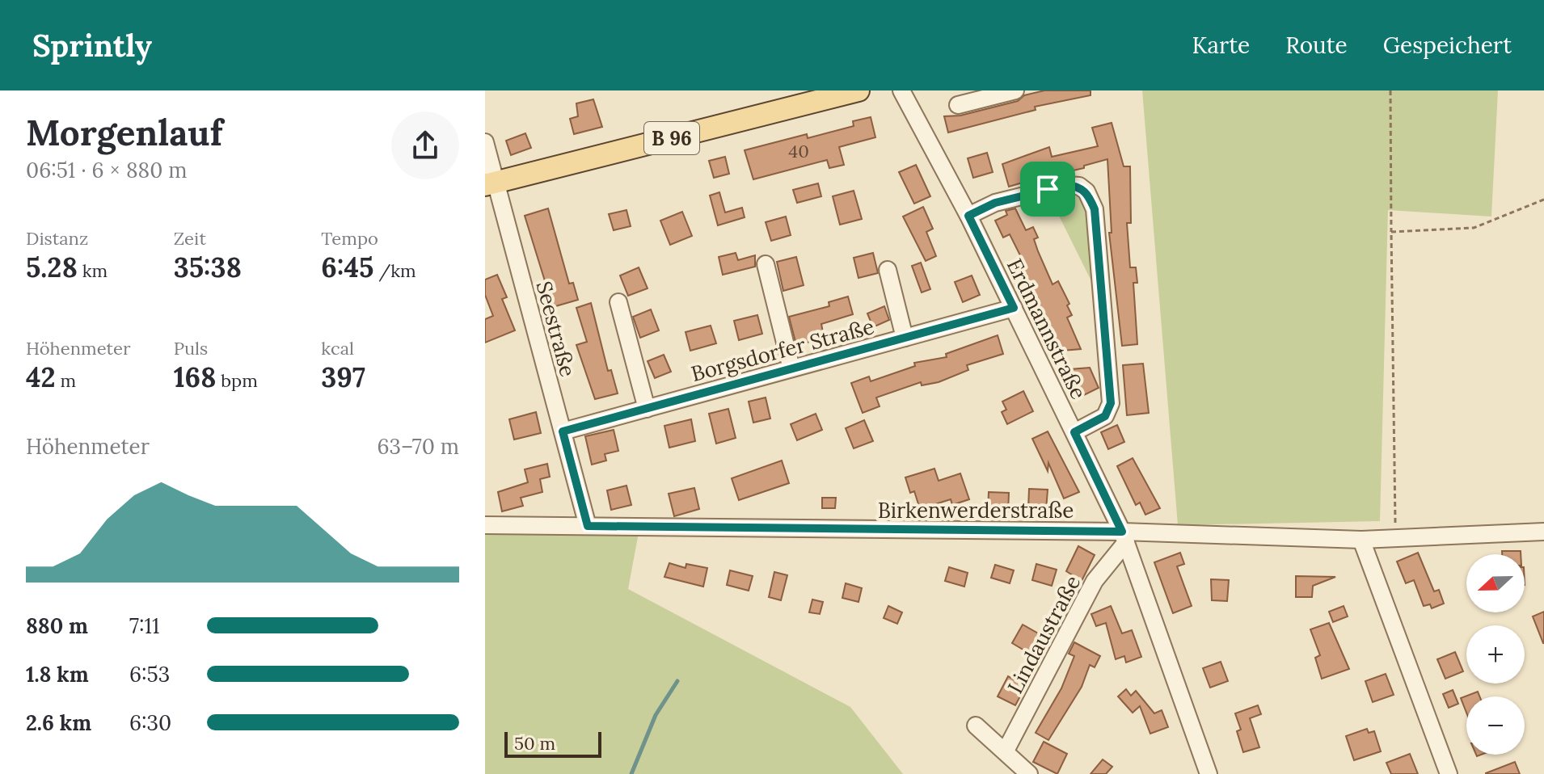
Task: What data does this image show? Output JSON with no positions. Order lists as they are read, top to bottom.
{
  "streets": {
    "main road": ["B 96"],
    "street": [
      "Seestraße",
      "Erdmannstraße",
      "Borgsdorfer Straße",
      "Birkenwerderstraße",
      "Lindaustraße"
    ]
  },
  "crossings": [
    ["B 96", "Seestraße"],
    ["Seestraße", "Borgsdorfer Straße"],
    ["Seestraße", "Birkenwerderstraße"],
    ["Erdmannstraße", "Borgsdorfer Straße"],
    ["Erdmannstraße", "Birkenwerderstraße"],
    ["Erdmannstraße", "Lindaustraße"],
    ["Birkenwerderstraße", "Lindaustraße"]
  ],
  "house_numbers": ["40"],
  "scale_bar": "50 m",
  "north": "left",
  "page": {
    "header": "Sprintly",
    "nav": ["Karte", "Route", "Gespeichert"],
    "heading": ["Morgenlauf", "06:51 · 6 × 880 m"],
    "stats": [
      ["Distanz", "5.28 km"],
      ["Zeit", "35:38"],
      ["Tempo", "6:45 /km"],
      ["Höhenmeter", "42 m"],
      ["Puls", "168 bpm"],
      ["kcal", "397"]
    ],
    "chart": ["Höhenmeter", "63–70 m"],
    "map_buttons": ["+", "−"],
    "list": [
      {
        "name": "880 m",
        "note": "7:11"
      },
      {
        "name": "1.8 km",
        "note": "6:53"
      },
      {
        "name": "2.6 km",
        "note": "6:30"
      }
    ],
    "scale": "50 m"
  }
}
